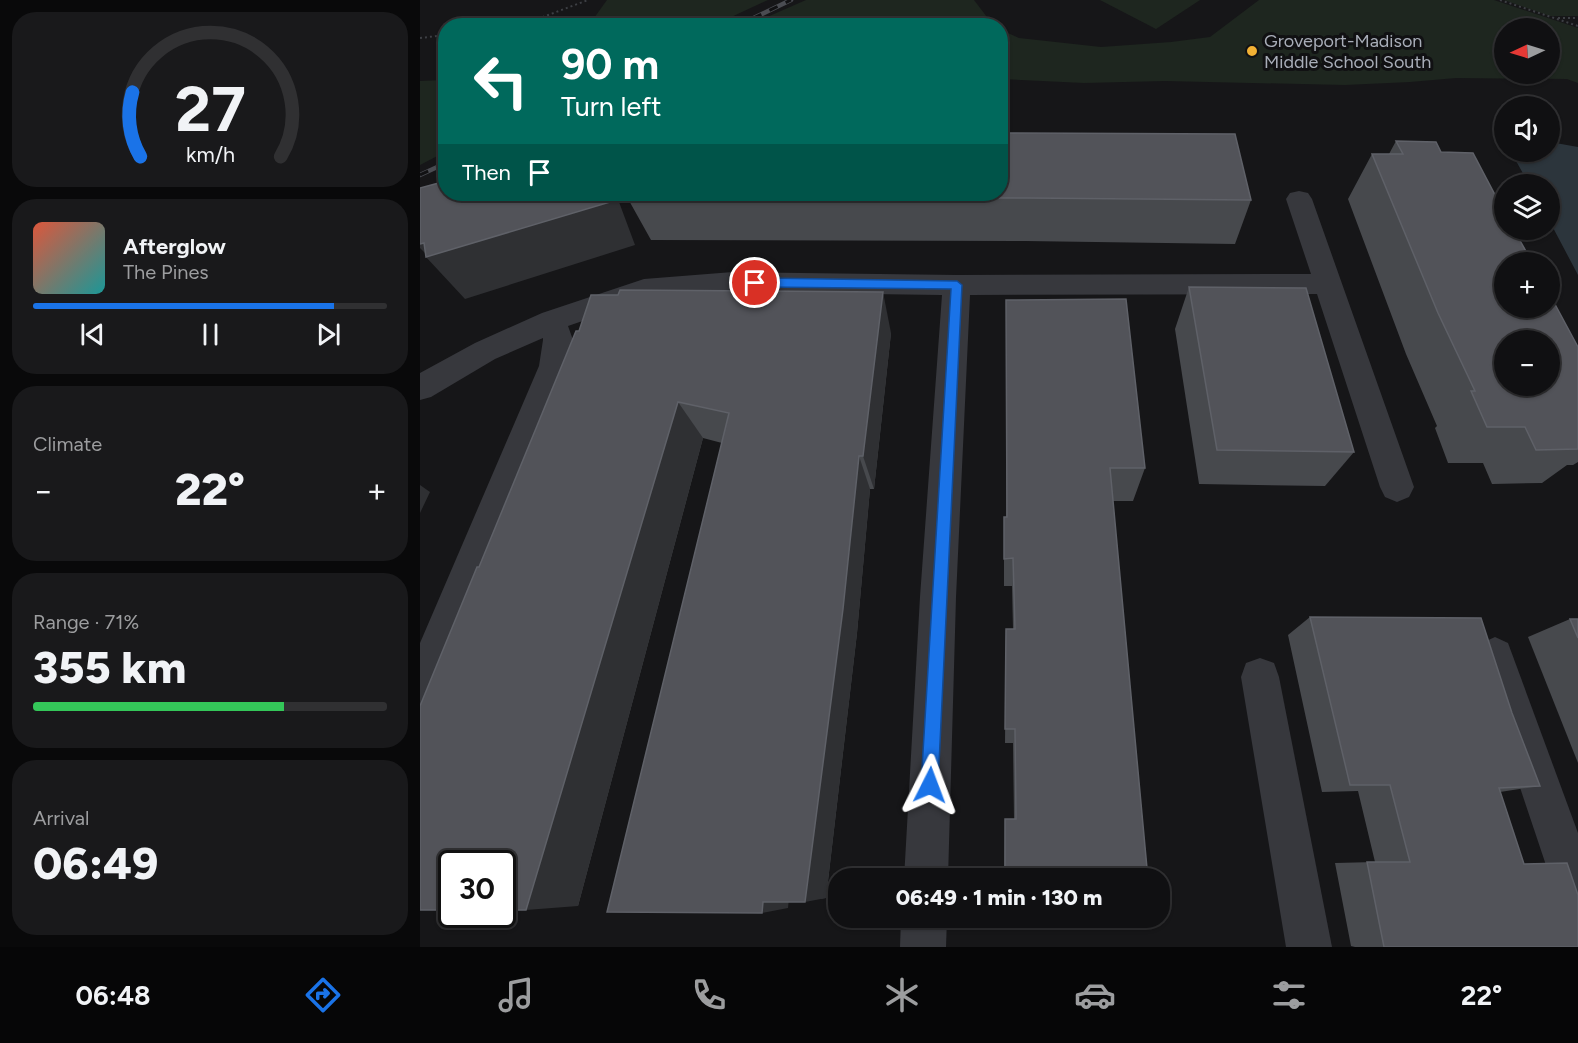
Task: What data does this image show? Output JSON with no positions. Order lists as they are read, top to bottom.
{
  "places": ["Groveport-Madison Middle School South"],
  "north": "left",
  "page": {
    "map_buttons": ["+", "−"],
    "turn": ["90 m", "Turn left"],
    "then": "Then",
    "song": ["Afterglow", "The Pines"],
    "tile": [
      "Climate",
      ["Range · 71%", "355 km"],
      ["Arrival", "06:49"]
    ],
    "heat": ["−", "22°", "+"],
    "limit": "30",
    "trip": "06:49 · 1 min · 130 m",
    "tabs": ["06:48", "22°"],
    "gauge": ["27", "km/h"]
  }
}
